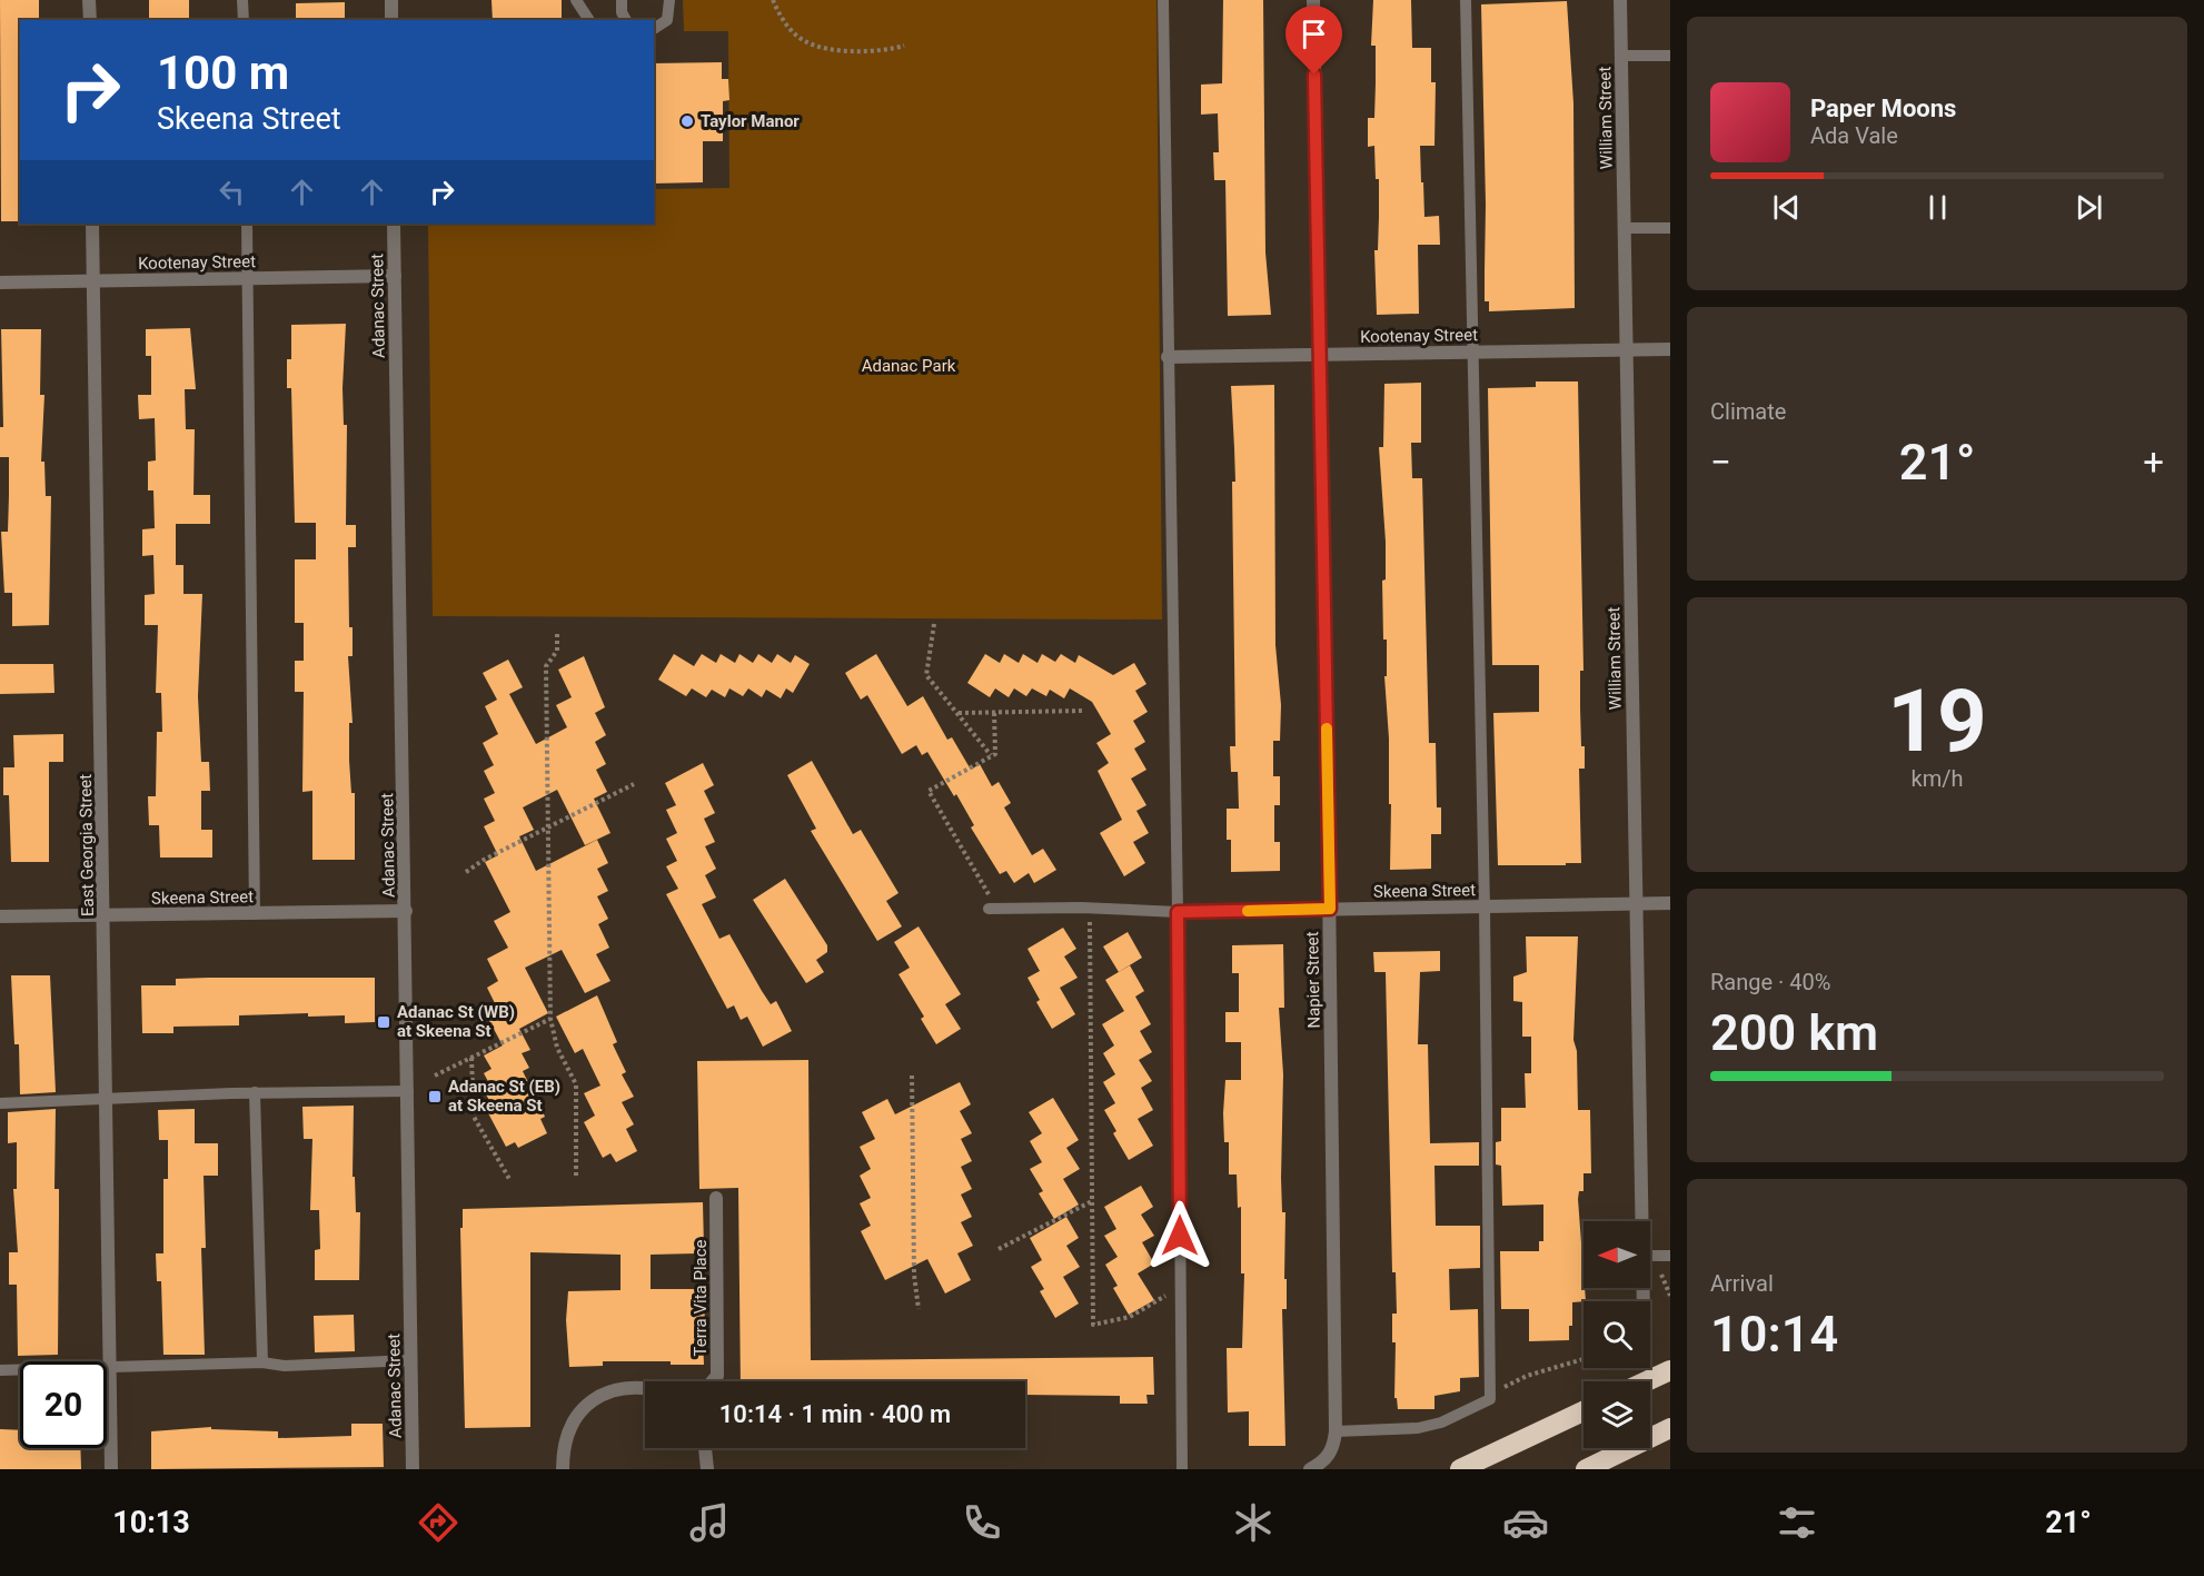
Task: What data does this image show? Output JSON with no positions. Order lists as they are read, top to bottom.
{
  "streets": {
    "street": [
      "William Street",
      "Kootenay Street",
      "Adanac Street",
      "East Georgia Street",
      "Skeena Street",
      "Napier Street",
      "Terra Vita Place"
    ]
  },
  "crossings": [
    ["William Street", "Kootenay Street"],
    ["William Street", "Skeena Street"],
    ["Kootenay Street", "Adanac Street"],
    ["Kootenay Street", "East Georgia Street"],
    ["Kootenay Street", "Napier Street"],
    ["Adanac Street", "Skeena Street"],
    ["East Georgia Street", "Skeena Street"],
    ["Skeena Street", "Napier Street"]
  ],
  "parks": ["Adanac Park"],
  "places": {
    "other": ["Taylor Manor"],
    "transit": ["Adanac St (WB) at Skeena St", "Adanac St (EB) at Skeena St"]
  },
  "north": "left",
  "page": {
    "turn": ["100 m", "Skeena Street"],
    "song": ["Paper Moons", "Ada Vale"],
    "tile": [
      "Climate",
      ["19", "km/h"],
      ["Range · 40%", "200 km"],
      ["Arrival", "10:14"]
    ],
    "heat": ["−", "21°", "+"],
    "limit": "20",
    "trip": "10:14 · 1 min · 400 m",
    "tabs": ["10:13", "21°"]
  }
}
